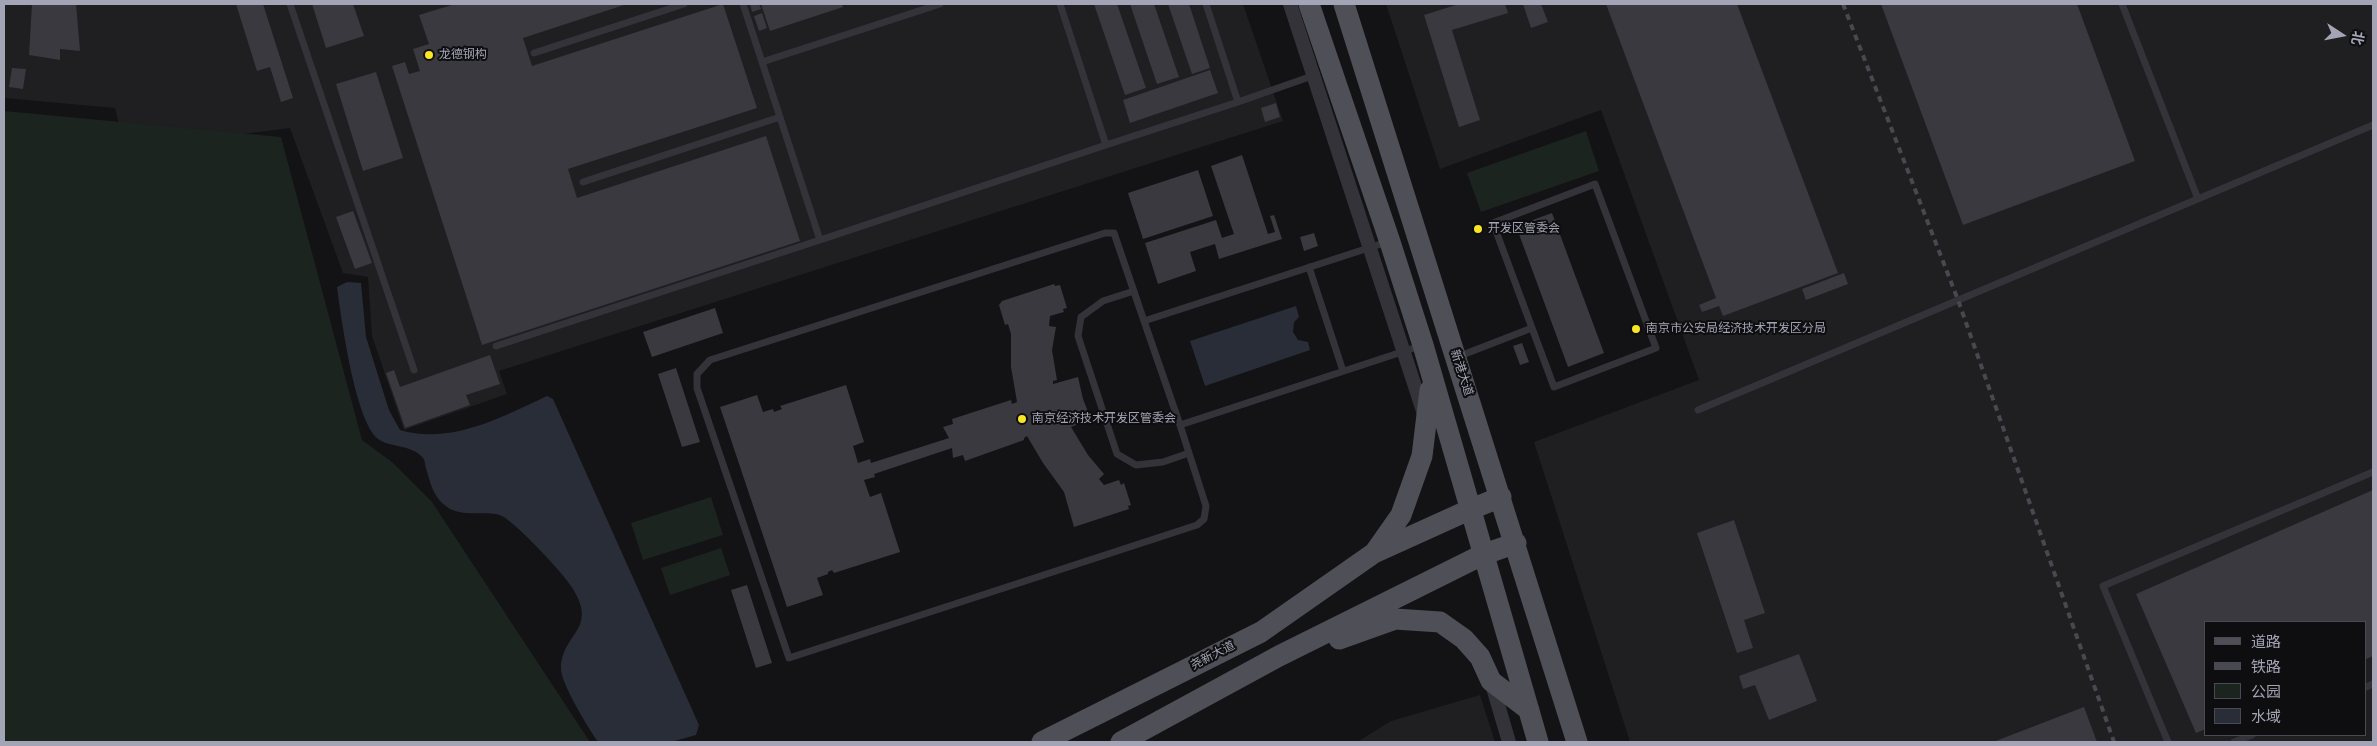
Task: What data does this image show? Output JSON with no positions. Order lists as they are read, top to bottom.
{
  "streets": {
    "main road": ["新港大道", "尧新大道"]
  },
  "crossings": [
    ["新港大道", "尧新大道"]
  ],
  "places": [
    "龙德钢构",
    "开发区管委会",
    "南京市公安局经济技术开发区分局",
    "南京经济技术开发区管委会"
  ],
  "legend": [
    "道路",
    "铁路",
    "公园",
    "水域"
  ],
  "north": "right"
}
